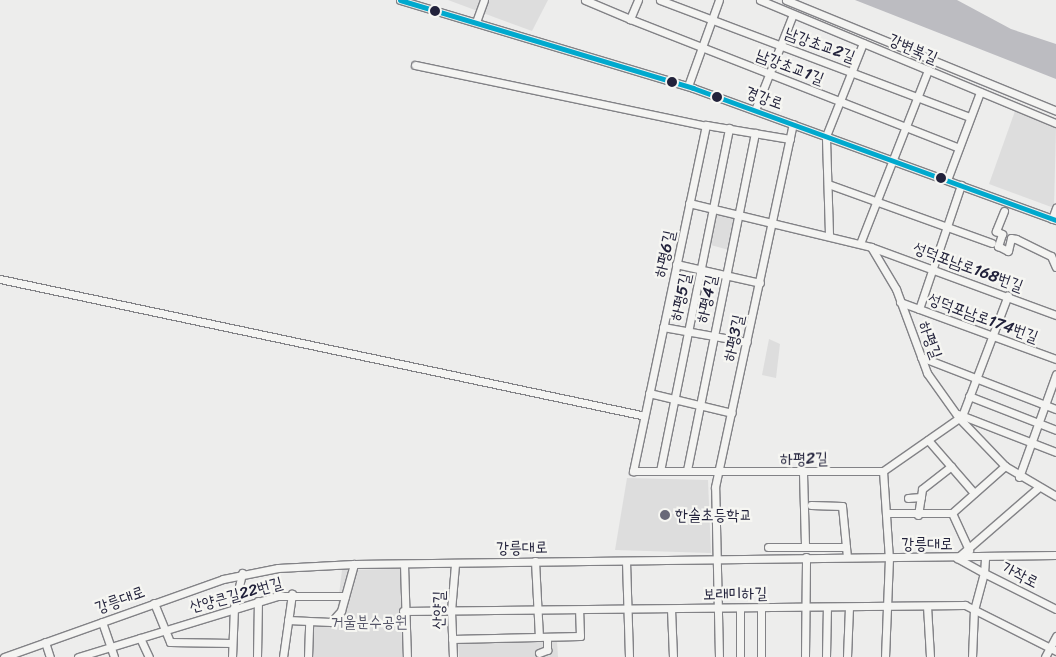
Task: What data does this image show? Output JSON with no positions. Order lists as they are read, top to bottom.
{
  "streets": {
    "street": [
      "남강초교2길",
      "강변북길",
      "남강초교1길",
      "경강로",
      "하평6길",
      "성덕포남로168번길",
      "하평5길",
      "하평4길",
      "성덕포남로174번길",
      "하평3길",
      "하평길",
      "하평2길",
      "강릉대로",
      "가작로",
      "보래미하길",
      "산양큰길22번길",
      "산양길"
    ]
  },
  "crossings": [
    ["경강로", "하평3길"],
    ["하평6길", "하평5길"],
    ["하평6길", "하평4길"],
    ["하평6길", "하평3길"],
    ["하평6길", "하평2길"],
    ["성덕포남로168번길", "하평길"],
    ["하평5길", "하평2길"],
    ["하평4길", "하평2길"],
    ["성덕포남로174번길", "하평길"],
    ["하평3길", "하평2길"],
    ["하평3길", "강릉대로"],
    ["하평3길", "보래미하길"],
    ["강릉대로", "가작로"],
    ["강릉대로", "산양길"],
    ["보래미하길", "산양길"]
  ],
  "parks": ["거울분수공원"],
  "places": ["한솔초등학교"]
}
